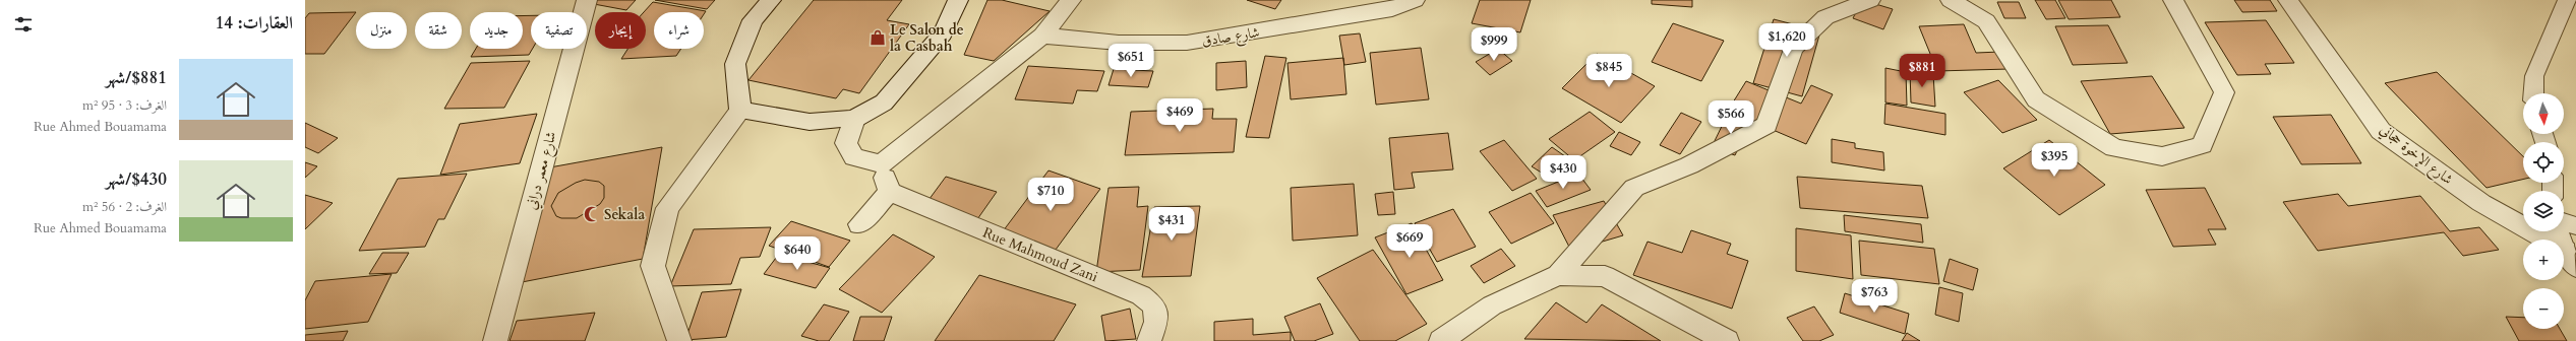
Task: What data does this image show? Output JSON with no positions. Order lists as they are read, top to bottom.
{
  "streets": {
    "street": [
      "شارع صادق",
      "شارع الإخوة حجاني",
      "شارع معمر دراني",
      "Rue Mahmoud Zani"
    ]
  },
  "places": {
    "shop": ["Le Salon de la Casbah"],
    "mosque": ["Sekala"]
  },
  "north": "bottom",
  "page": {
    "heading": "العقارات: 14",
    "chip": [
      "شراء",
      "إيجار",
      "تصفية",
      "جديد",
      "شقة",
      "منزل"
    ],
    "price": [
      "$1,620",
      "$999",
      "$651",
      "$845",
      "$881",
      "$469",
      "$566",
      "$395",
      "$430",
      "$710",
      "$431",
      "$669",
      "$640",
      "$763"
    ],
    "list": [
      {
        "name": "$881/شهر",
        "note": "الغرف: 3 · 95 m² · Rue Ahmed Bouamama"
      },
      {
        "name": "$430/شهر",
        "note": "الغرف: 2 · 56 m² · Rue Ahmed Bouamama"
      }
    ],
    "map_buttons": ["+", "−"]
  }
}
